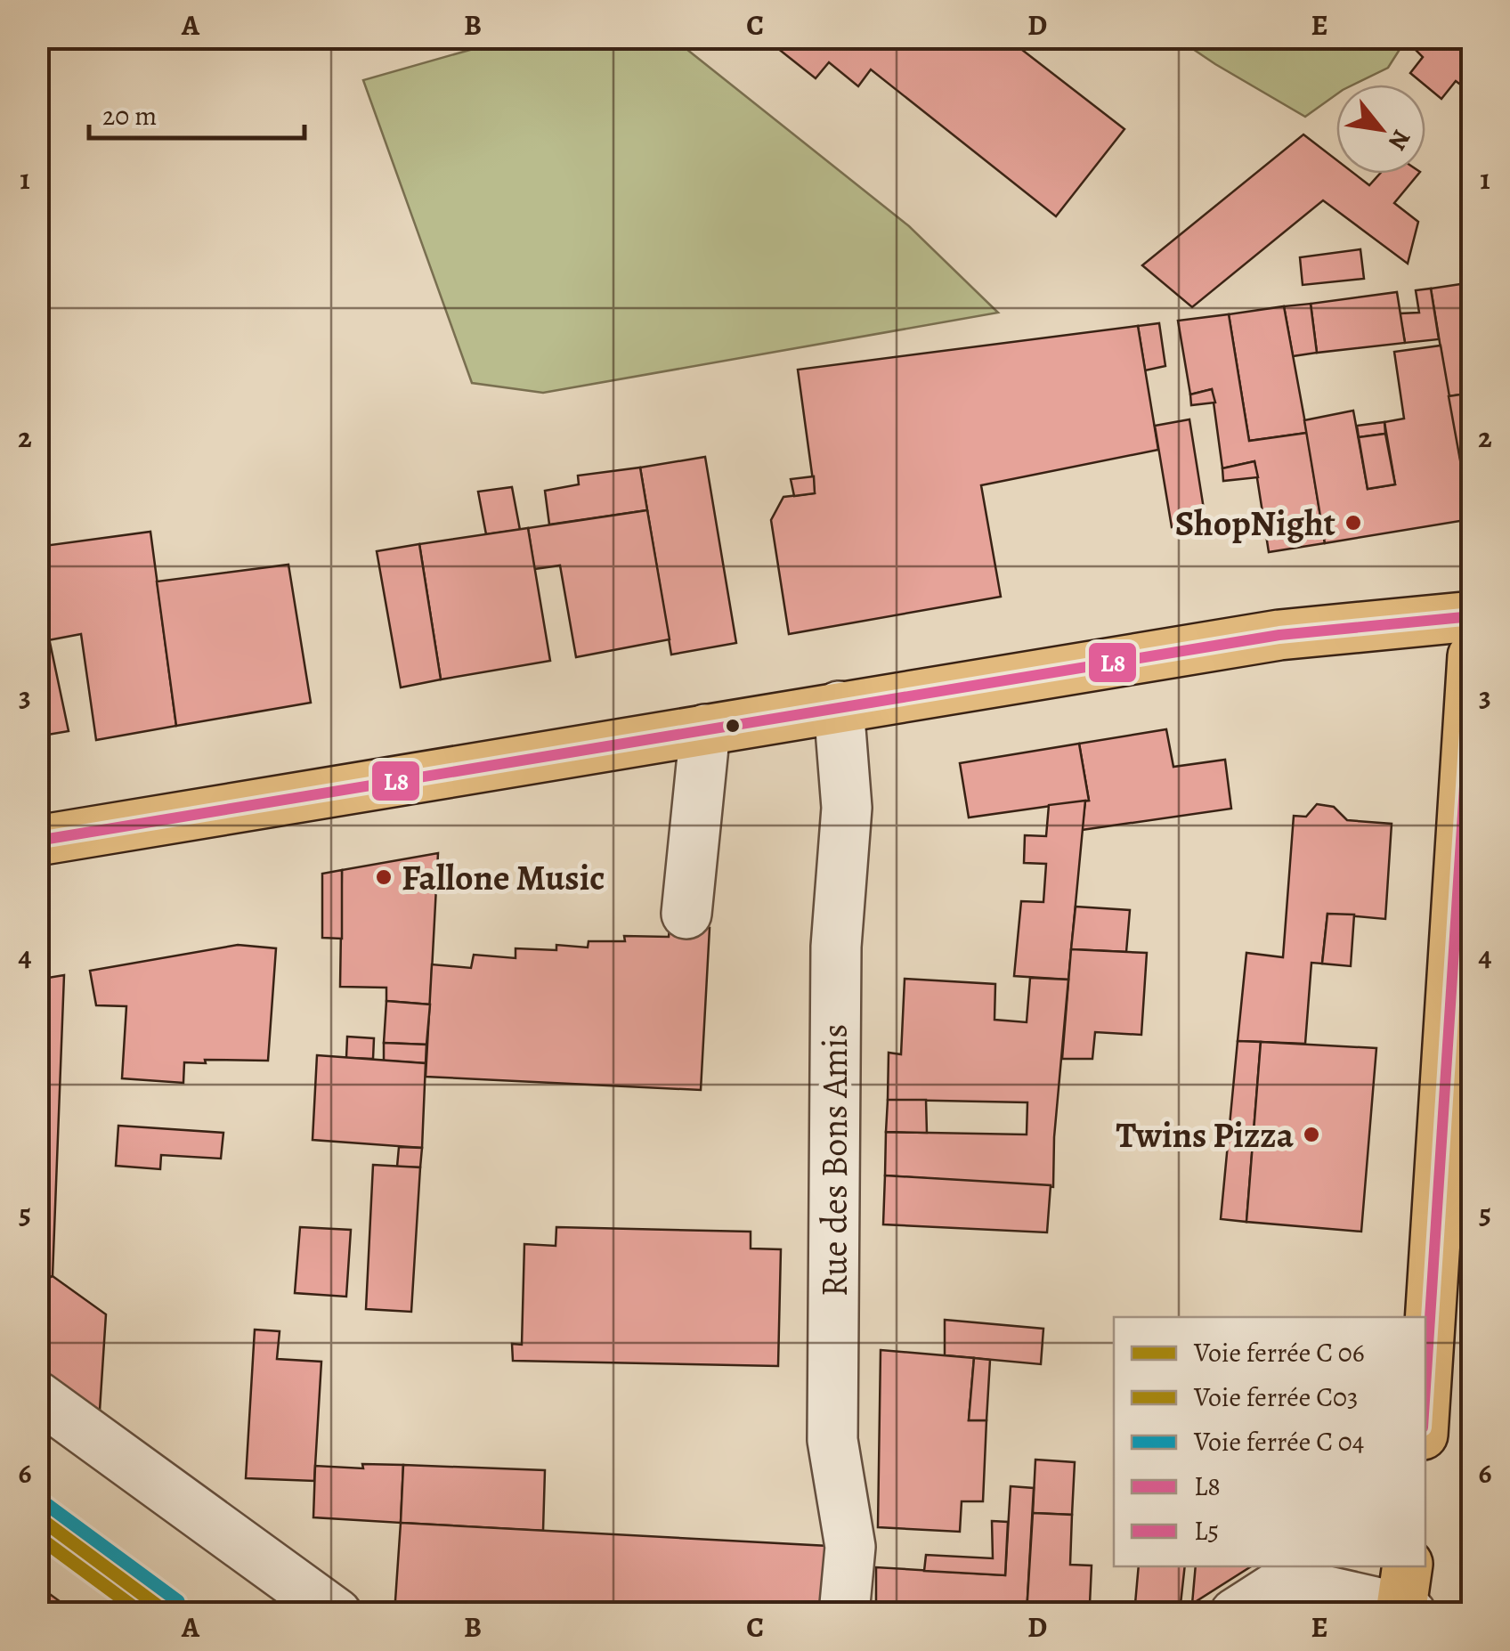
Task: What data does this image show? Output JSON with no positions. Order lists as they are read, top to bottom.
{
  "streets": {
    "street": ["Rue des Bons Amis"]
  },
  "places": ["ShopNight", "Fallone Music", "Twins Pizza"],
  "lines": ["transit line L8", "transit line L5", "rail line C03"],
  "legend": [
    "Voie ferrée C 06",
    "Voie ferrée C03",
    "Voie ferrée C 04",
    "L8",
    "L5"
  ],
  "scale_bar": "20 m",
  "north": "bottom right",
  "grid": {
    "columns": [
      "A",
      "B",
      "C",
      "D",
      "E"
    ],
    "rows": [
      "1",
      "2",
      "3",
      "4",
      "5",
      "6"
    ]
  }
}
